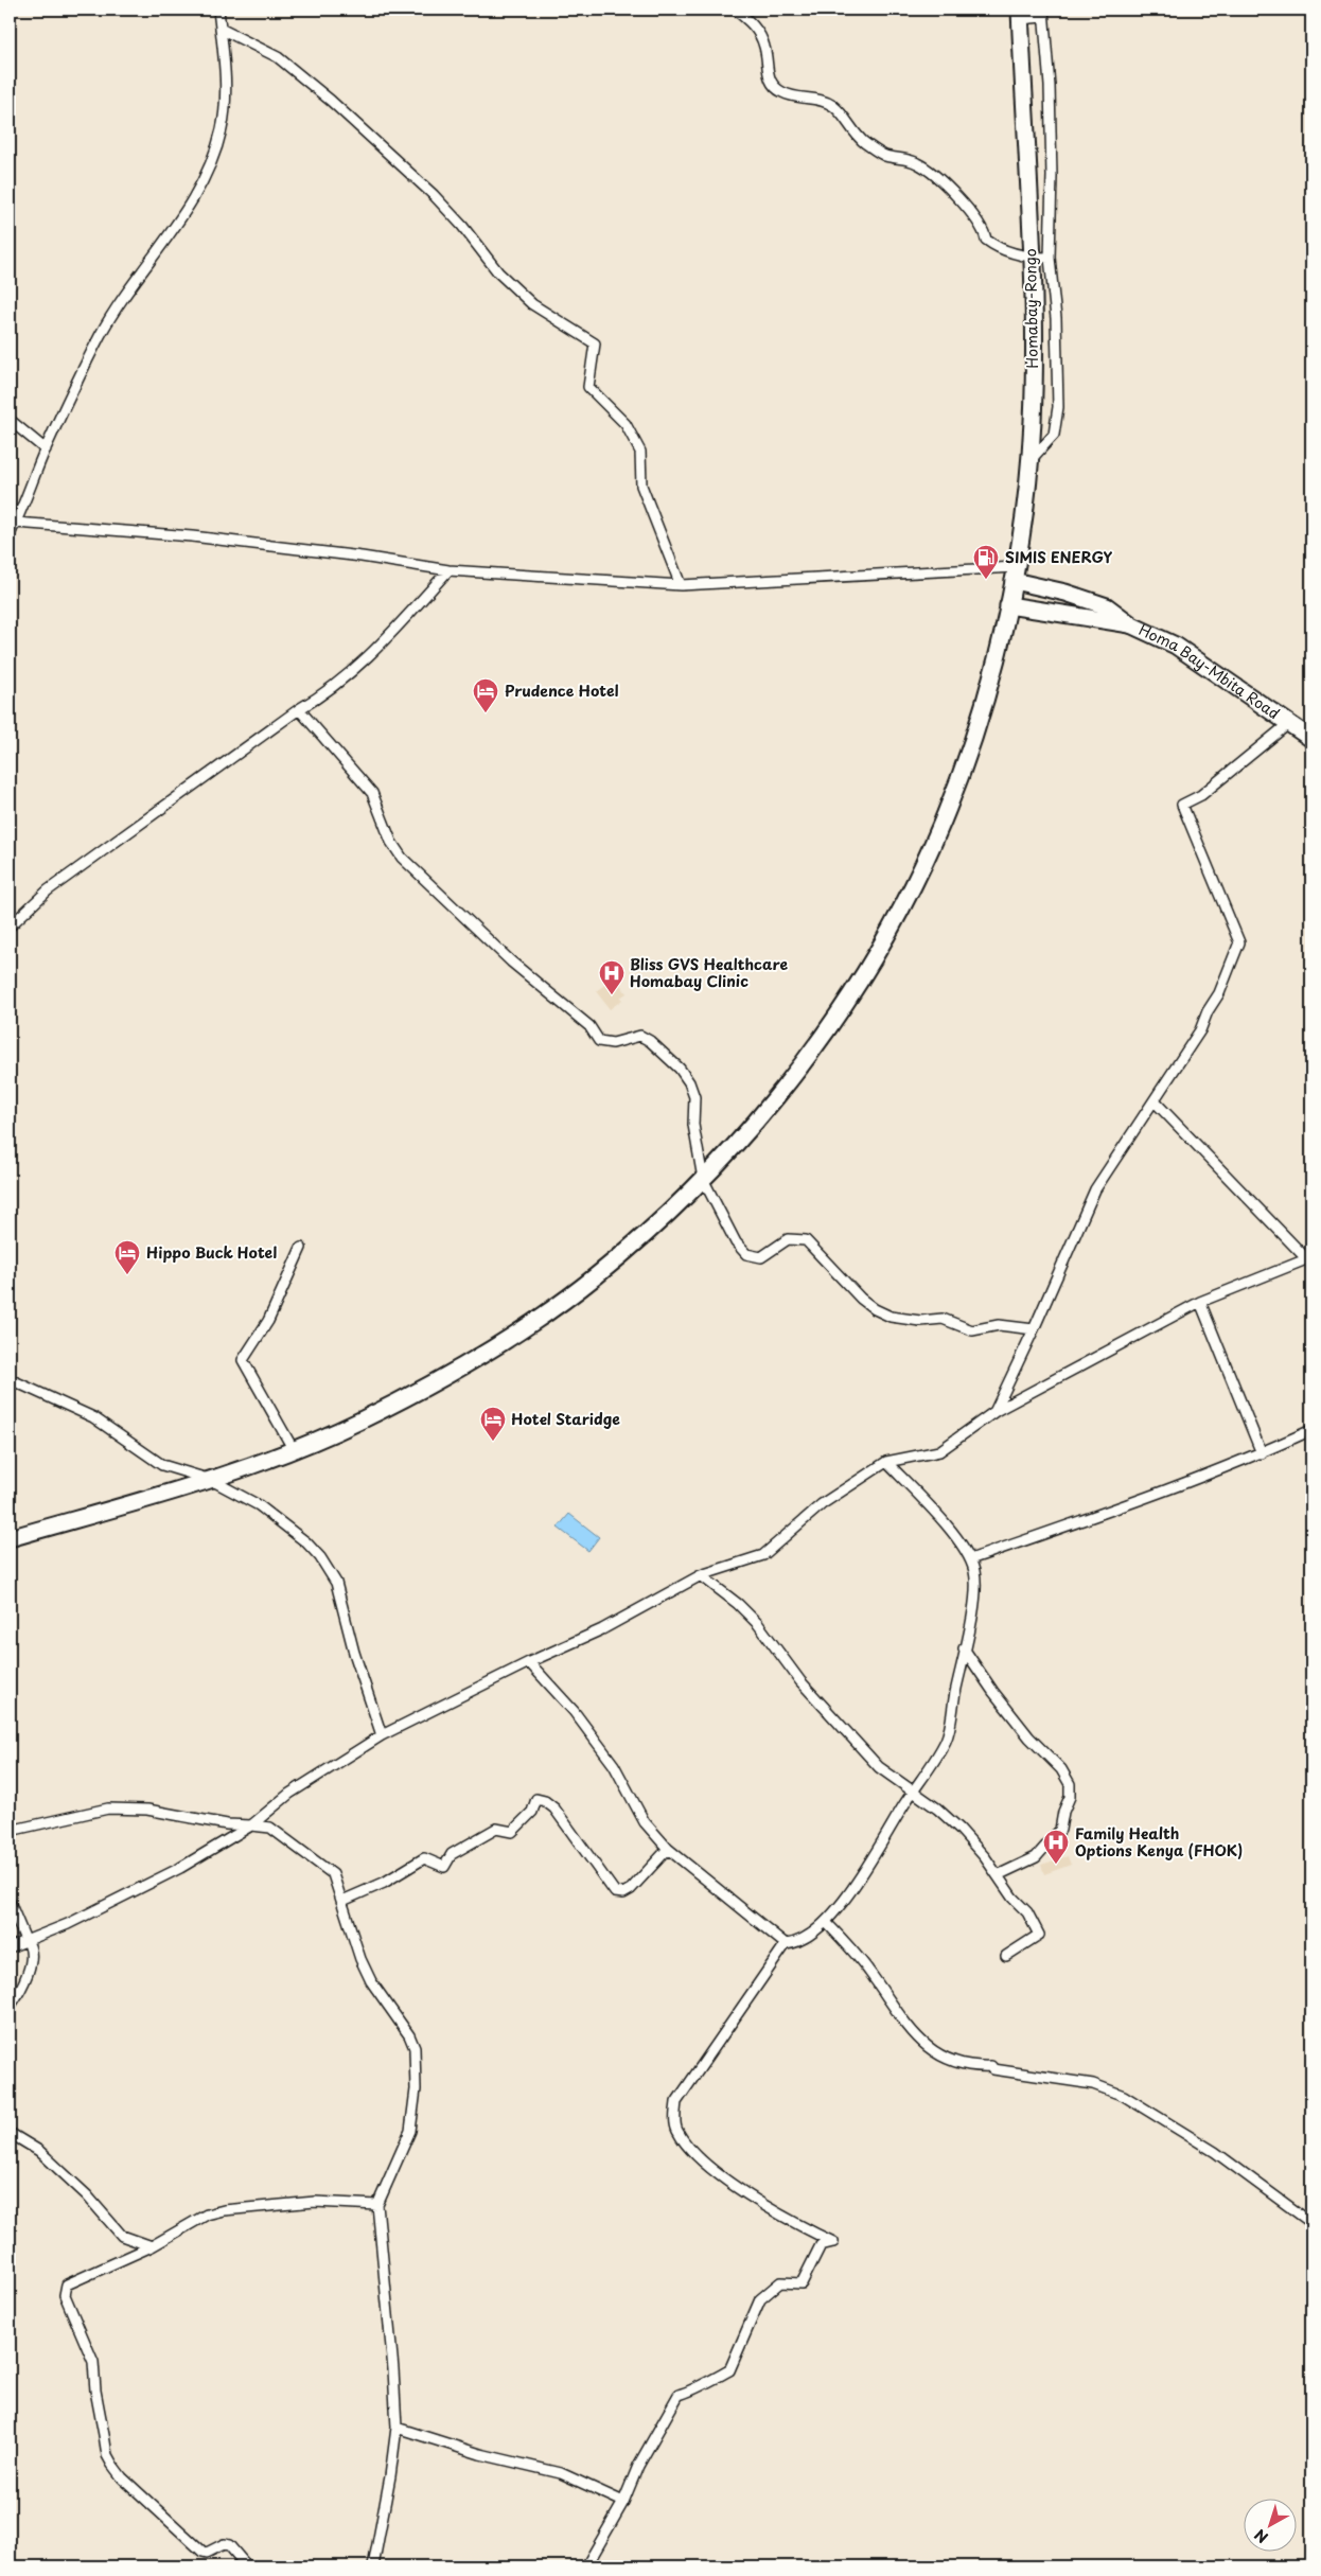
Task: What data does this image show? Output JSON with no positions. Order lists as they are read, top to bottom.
{
  "streets": {
    "highway": ["Homabay-Rongo", "Homa Bay-Mbita Road"]
  },
  "crossings": [
    ["Homabay-Rongo", "Homa Bay-Mbita Road"]
  ],
  "places": {
    "fuel station": ["SIMIS ENERGY"],
    "hotel": ["Prudence Hotel", "Hippo Buck Hotel", "Hotel Staridge"],
    "hospital": ["Bliss GVS Healthcare Homabay Clinic", "Family Health Options Kenya (FHOK)"]
  },
  "north": "bottom left"
}
